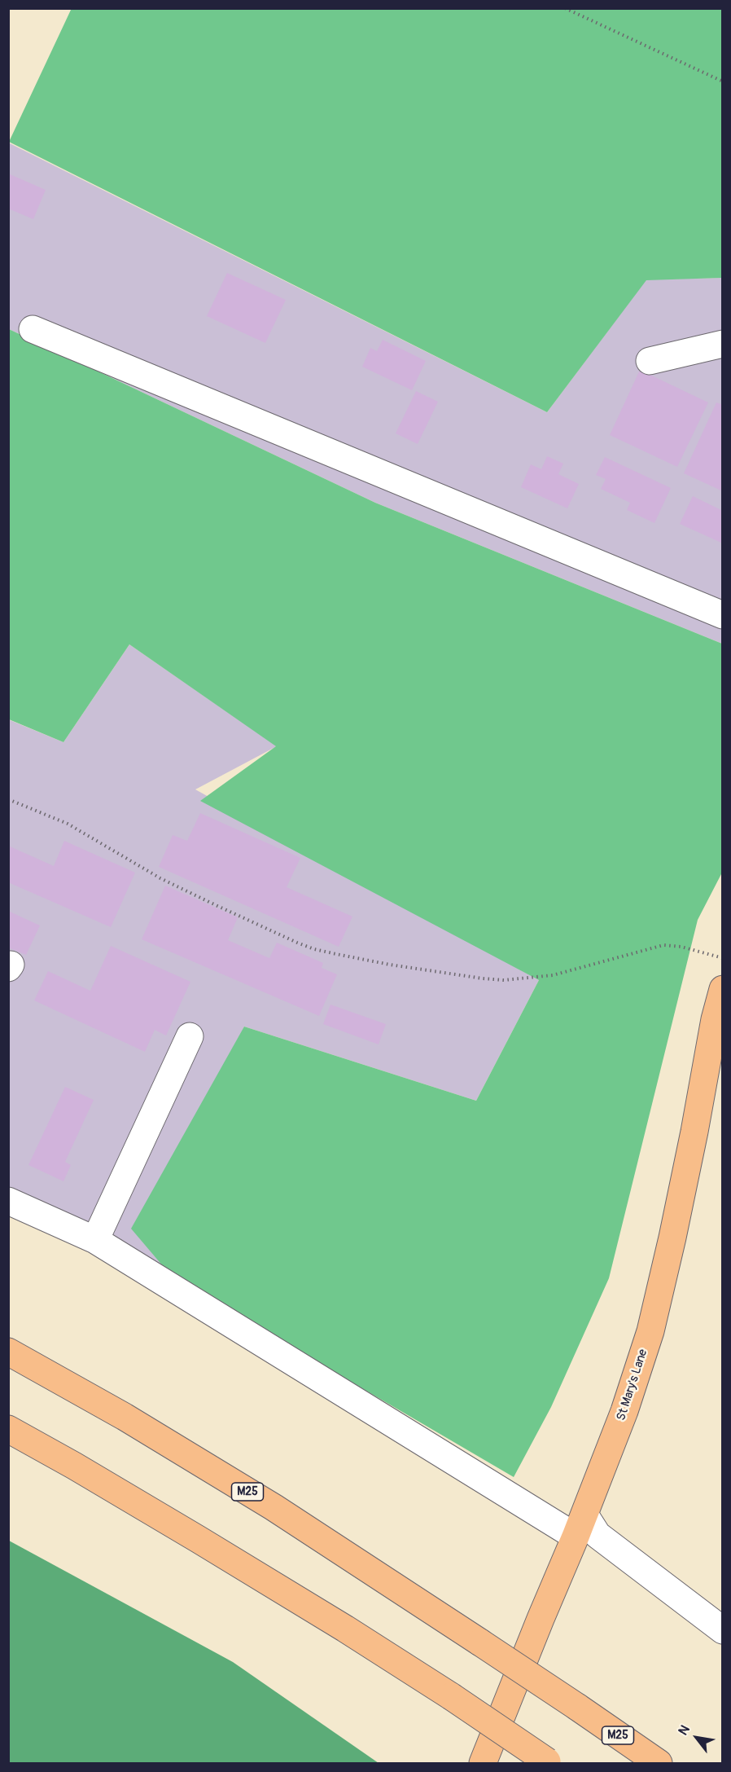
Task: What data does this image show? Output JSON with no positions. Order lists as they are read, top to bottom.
{
  "streets": {
    "main road": ["St Mary's Lane", "M25"]
  },
  "north": "top left"
}
